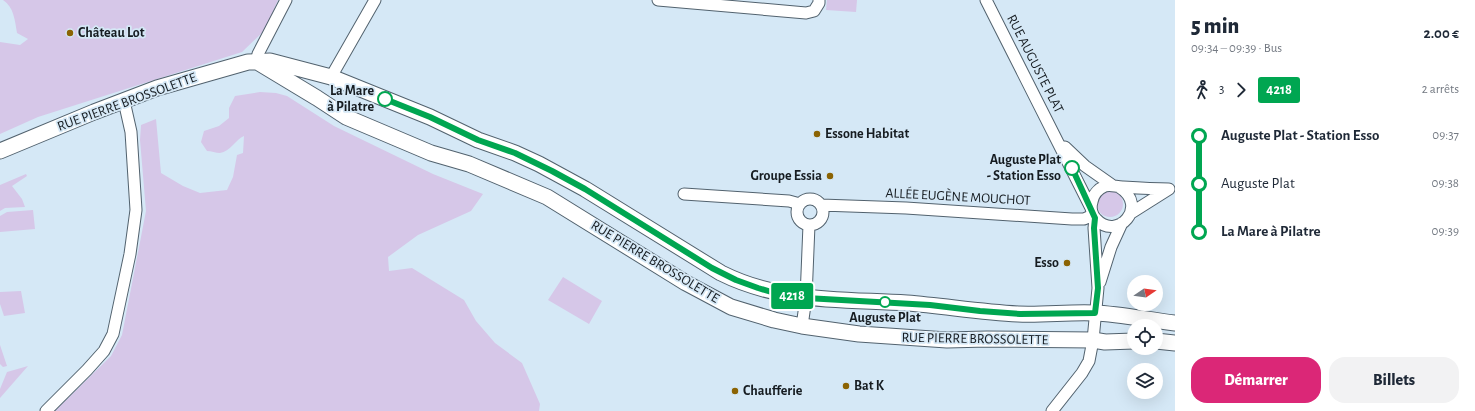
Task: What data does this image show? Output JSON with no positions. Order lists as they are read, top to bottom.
{
  "streets": {
    "main road": ["RUE PIERRE BROSSOLETTE"],
    "street": ["RUE AUGUSTE PLAT", "ALLÉE EUGÈNE MOUCHOT"]
  },
  "crossings": [
    ["RUE AUGUSTE PLAT", "ALLÉE EUGÈNE MOUCHOT"]
  ],
  "places": [
    "Château Lot",
    "La Mare à Pilatre",
    "Essone Habitat",
    "Auguste Plat - Station Esso",
    "Groupe Essia",
    "Esso",
    "Auguste Plat",
    "Bat K",
    "Chaufferie"
  ],
  "lines": ["bus line 4218"],
  "north": "right",
  "page": {
    "on_map": "4218",
    "heading": ["5 min", "09:34 – 09:39 · Bus", "2.00 €"],
    "legs": ["3", "4218", "2 arrêts"],
    "list": [
      {
        "name": "Auguste Plat - Station Esso",
        "value": "09:37"
      },
      {
        "name": "Auguste Plat",
        "value": "09:38"
      },
      {
        "name": "La Mare à Pilatre",
        "value": "09:39"
      }
    ],
    "buttons": ["Démarrer", "Billets"]
  }
}
